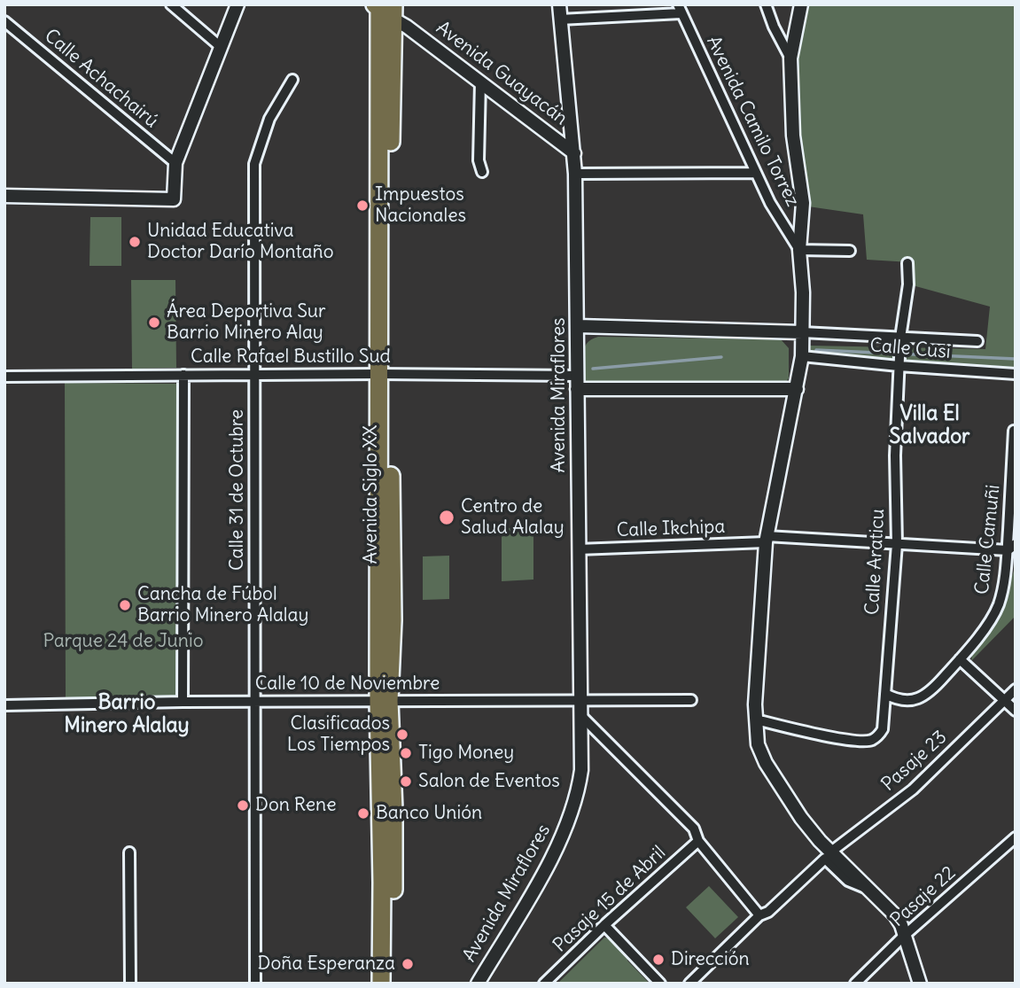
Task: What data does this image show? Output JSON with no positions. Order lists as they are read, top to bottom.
{
  "streets": {
    "highway": ["Avenida Siglo XX"],
    "street": [
      "Avenida Guayacán",
      "Calle Achachairú",
      "Avenida Camilo Torrez",
      "Calle Cusi",
      "Calle Rafael Bustillo Sud",
      "Avenida Miraflores",
      "Calle 31 de Octubre",
      "Calle Ikchipa",
      "Calle Camuñi",
      "Calle Araticu",
      "Calle 10 de Noviembre",
      "Pasaje 23",
      "Pasaje 22",
      "Pasaje 15 de Abril"
    ]
  },
  "crossings": [
    ["Avenida Guayacán", "Avenida Miraflores"],
    ["Avenida Guayacán", "Avenida Siglo XX"],
    ["Calle Cusi", "Calle Araticu"],
    ["Calle Rafael Bustillo Sud", "Avenida Miraflores"],
    ["Calle Rafael Bustillo Sud", "Calle 31 de Octubre"],
    ["Calle Rafael Bustillo Sud", "Avenida Siglo XX"],
    ["Avenida Miraflores", "Calle Ikchipa"],
    ["Avenida Miraflores", "Calle 10 de Noviembre"],
    ["Calle 31 de Octubre", "Calle 10 de Noviembre"],
    ["Avenida Siglo XX", "Calle 10 de Noviembre"],
    ["Calle Ikchipa", "Calle Camuñi"],
    ["Calle Ikchipa", "Calle Araticu"],
    ["Calle Camuñi", "Calle Araticu"]
  ],
  "districts": ["Villa El Salvador", "Barrio Minero Alalay"],
  "parks": ["Parque 24 de Junio"],
  "places": [
    "Impuestos Nacionales",
    "Unidad Educativa Doctor Darío Montaño",
    "Área Deportiva Sur Barrio Minero Alay",
    "Centro de Salud Alalay",
    "Cancha de Fúbol Barrio Minero Alalay",
    "Clasificados Los Tiempos",
    "Tigo Money",
    "Salon de Eventos",
    "Don Rene",
    "Banco Unión",
    "Dirección",
    "Doña Esperanza"
  ]
}
